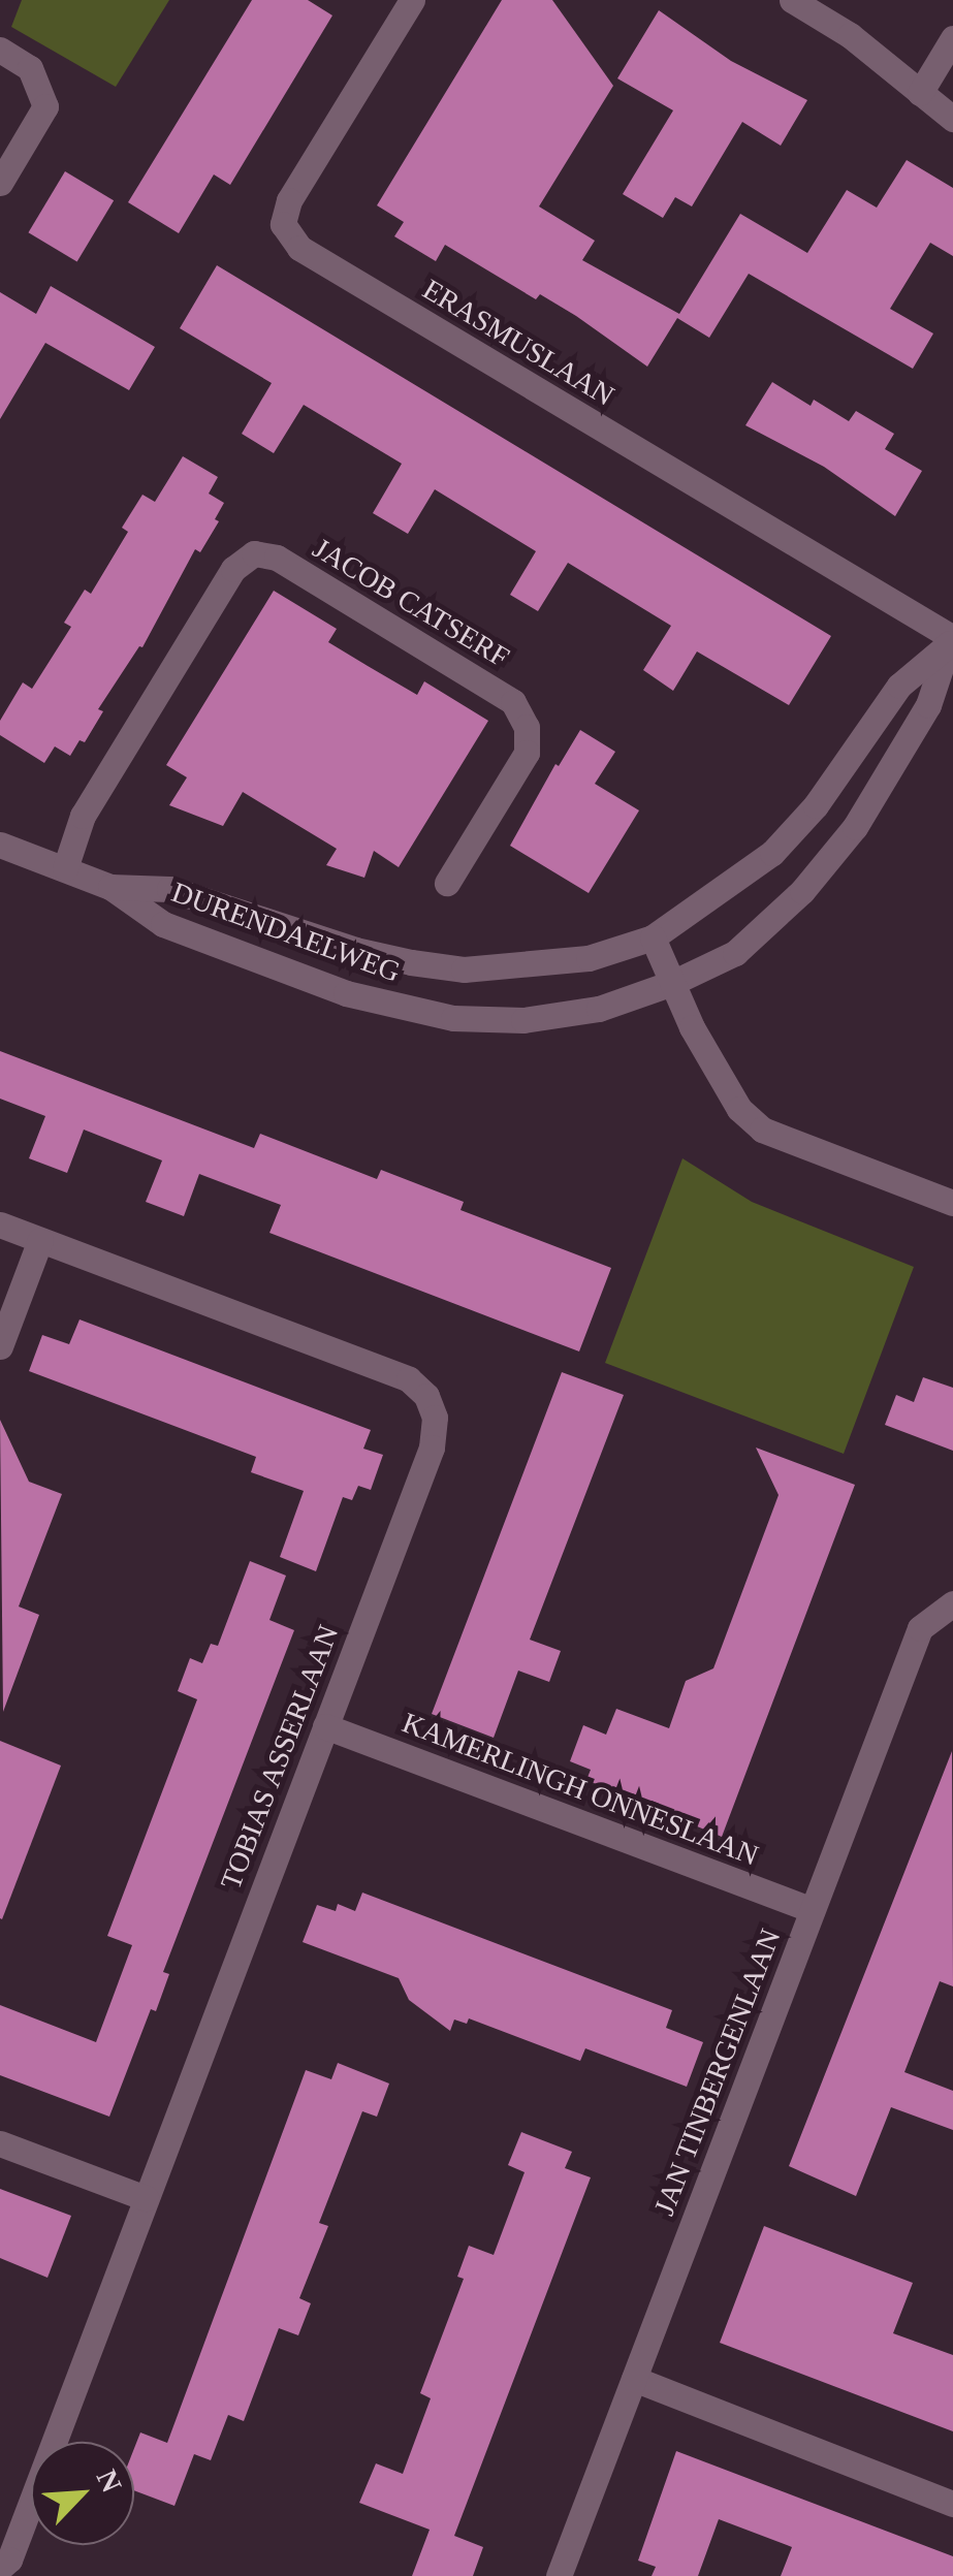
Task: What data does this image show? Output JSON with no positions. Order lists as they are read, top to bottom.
{
  "streets": {
    "street": [
      "ERASMUSLAAN",
      "JACOB CATSERF",
      "DURENDAELWEG",
      "TOBIAS ASSERLAAN",
      "KAMERLINGH ONNESLAAN",
      "JAN TINBERGENLAAN"
    ]
  },
  "crossings": [
    ["ERASMUSLAAN", "DURENDAELWEG"],
    ["JACOB CATSERF", "DURENDAELWEG"],
    ["TOBIAS ASSERLAAN", "KAMERLINGH ONNESLAAN"],
    ["KAMERLINGH ONNESLAAN", "JAN TINBERGENLAAN"]
  ],
  "north": "top right"
}
